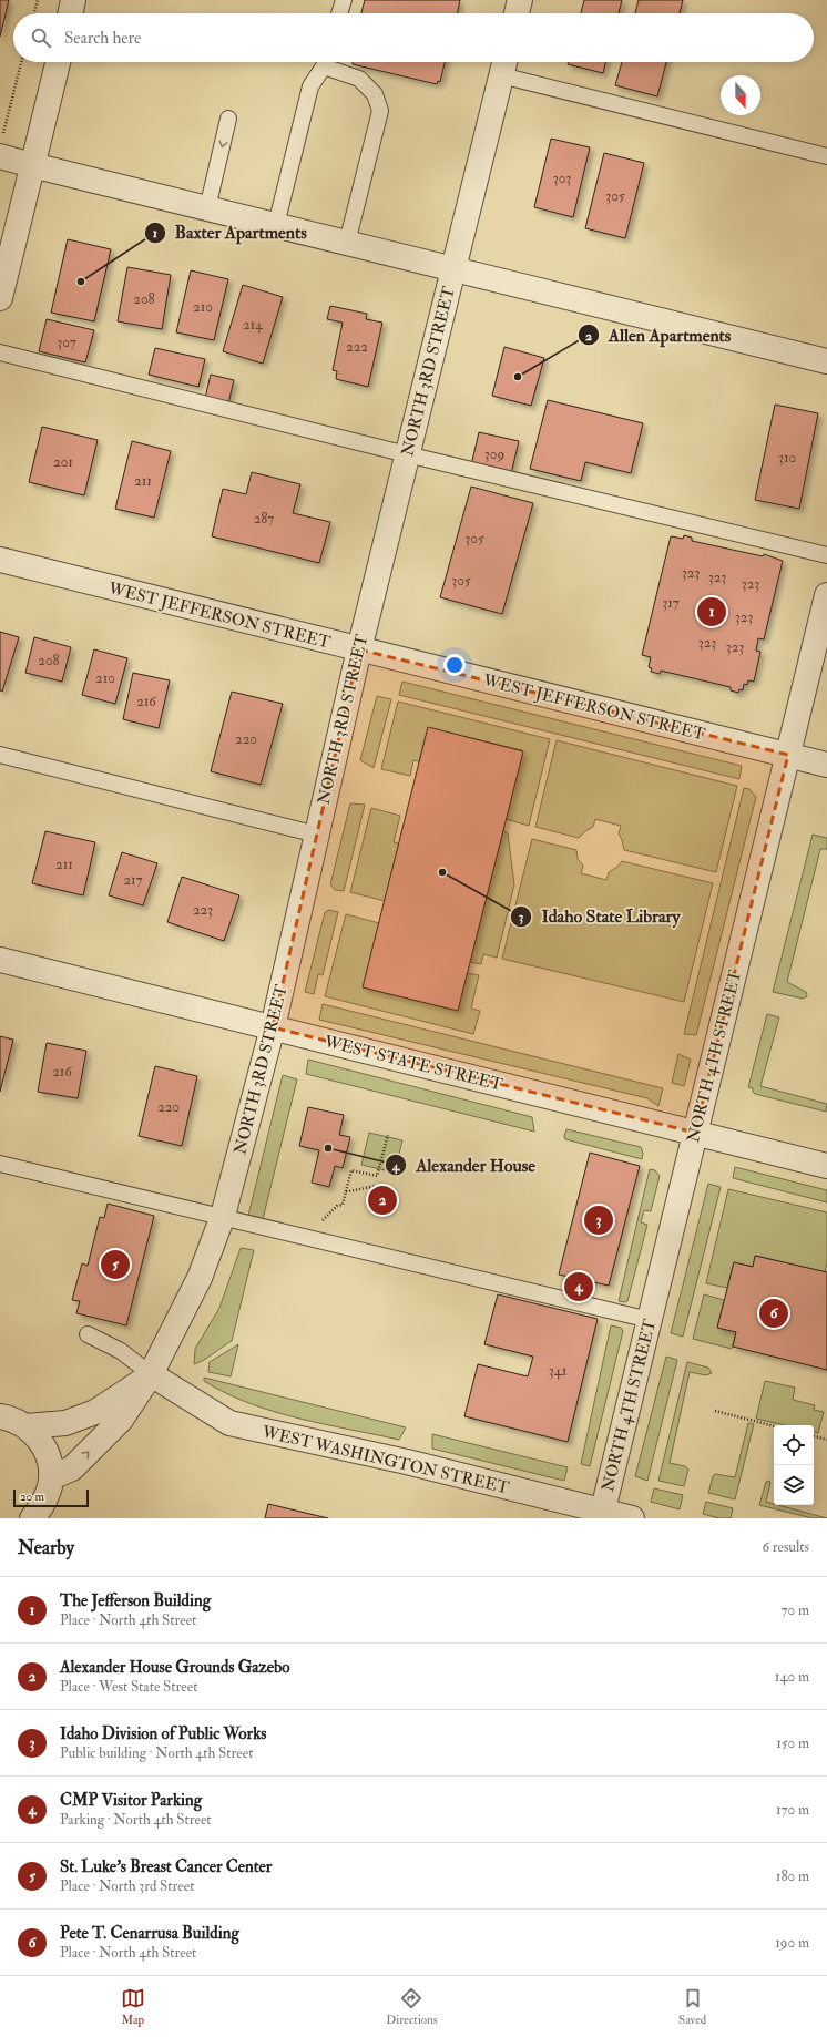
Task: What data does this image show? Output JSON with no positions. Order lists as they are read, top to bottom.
{
  "streets": {
    "street": [
      "NORTH 3RD STREET",
      "WEST JEFFERSON STREET",
      "NORTH 4TH STREET",
      "WEST STATE STREET",
      "WEST WASHINGTON STREET"
    ]
  },
  "crossings": [
    ["NORTH 3RD STREET", "WEST JEFFERSON STREET"],
    ["NORTH 3RD STREET", "WEST STATE STREET"],
    ["NORTH 3RD STREET", "WEST WASHINGTON STREET"],
    ["WEST JEFFERSON STREET", "NORTH 4TH STREET"],
    ["NORTH 4TH STREET", "WEST STATE STREET"],
    ["NORTH 4TH STREET", "WEST WASHINGTON STREET"]
  ],
  "places": [
    "Baxter Apartments",
    "Allen Apartments",
    "Idaho State Library",
    "Alexander House"
  ],
  "house_numbers": [
    "303",
    "305",
    "208",
    "210",
    "214",
    "307",
    "222",
    "309",
    "310",
    "201",
    "211",
    "287",
    "305",
    "323",
    "323",
    "305",
    "323",
    "317",
    "323",
    "323",
    "323",
    "208",
    "210",
    "216",
    "220",
    "211",
    "217",
    "223",
    "216",
    "220",
    "341"
  ],
  "scale_bar": "20 m",
  "north": "bottom",
  "page": {
    "search": "Search here",
    "pins": [
      "1",
      "2",
      "3",
      "5",
      "4",
      "6"
    ],
    "scale": "20 m",
    "heading": ["Nearby", "6 results"],
    "list": [
      {
        "mark": "1",
        "name": "The Jefferson Building",
        "note": "Place · North 4th Street",
        "value": "70 m"
      },
      {
        "mark": "2",
        "name": "Alexander House Grounds Gazebo",
        "note": "Place · West State Street",
        "value": "140 m"
      },
      {
        "mark": "3",
        "name": "Idaho Division of Public Works",
        "note": "Public building · North 4th Street",
        "value": "150 m"
      },
      {
        "mark": "4",
        "name": "CMP Visitor Parking",
        "note": "Parking · North 4th Street",
        "value": "170 m"
      },
      {
        "mark": "5",
        "name": "St. Luke's Breast Cancer Center",
        "note": "Place · North 3rd Street",
        "value": "180 m"
      },
      {
        "mark": "6",
        "name": "Pete T. Cenarrusa Building",
        "note": "Place · North 4th Street",
        "value": "190 m"
      }
    ],
    "nav": ["Map", "Directions", "Saved"]
  }
}
